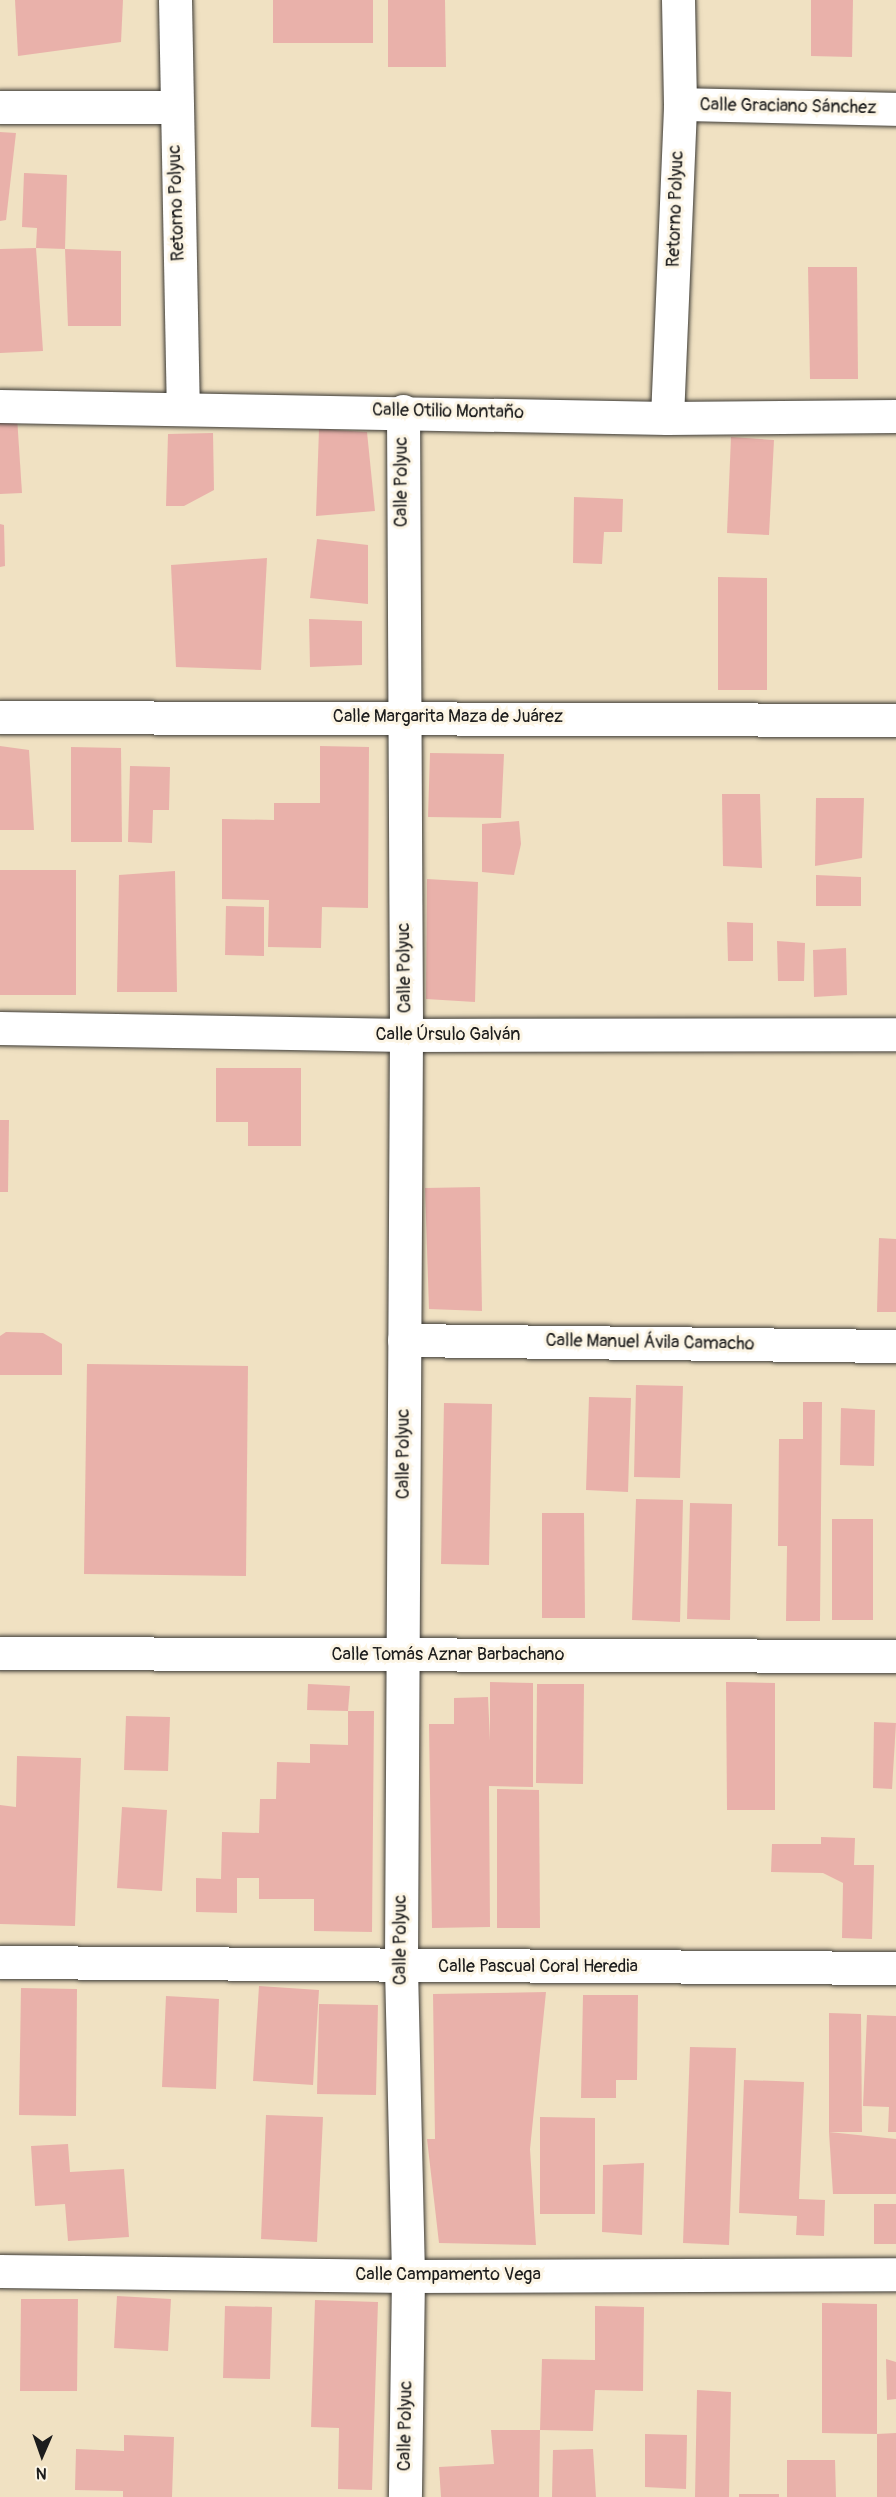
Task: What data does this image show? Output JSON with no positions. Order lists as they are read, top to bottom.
{
  "streets": {
    "street": [
      "Calle Graciano Sánchez",
      "Retorno Polyuc",
      "Calle Otilio Montaño",
      "Calle Polyuc",
      "Calle Margarita Maza de Juárez",
      "Calle Úrsulo Galván",
      "Calle Manuel Ávila Camacho",
      "Calle Tomás Aznar Barbachano",
      "Calle Pascual Coral Heredia",
      "Calle Campamento Vega"
    ]
  },
  "crossings": [
    ["Calle Graciano Sánchez", "Retorno Polyuc"],
    ["Retorno Polyuc", "Calle Otilio Montaño"],
    ["Calle Otilio Montaño", "Calle Polyuc"],
    ["Calle Polyuc", "Calle Margarita Maza de Juárez"],
    ["Calle Polyuc", "Calle Úrsulo Galván"],
    ["Calle Polyuc", "Calle Manuel Ávila Camacho"],
    ["Calle Polyuc", "Calle Tomás Aznar Barbachano"],
    ["Calle Polyuc", "Calle Pascual Coral Heredia"],
    ["Calle Polyuc", "Calle Campamento Vega"]
  ],
  "north": "bottom"
}
